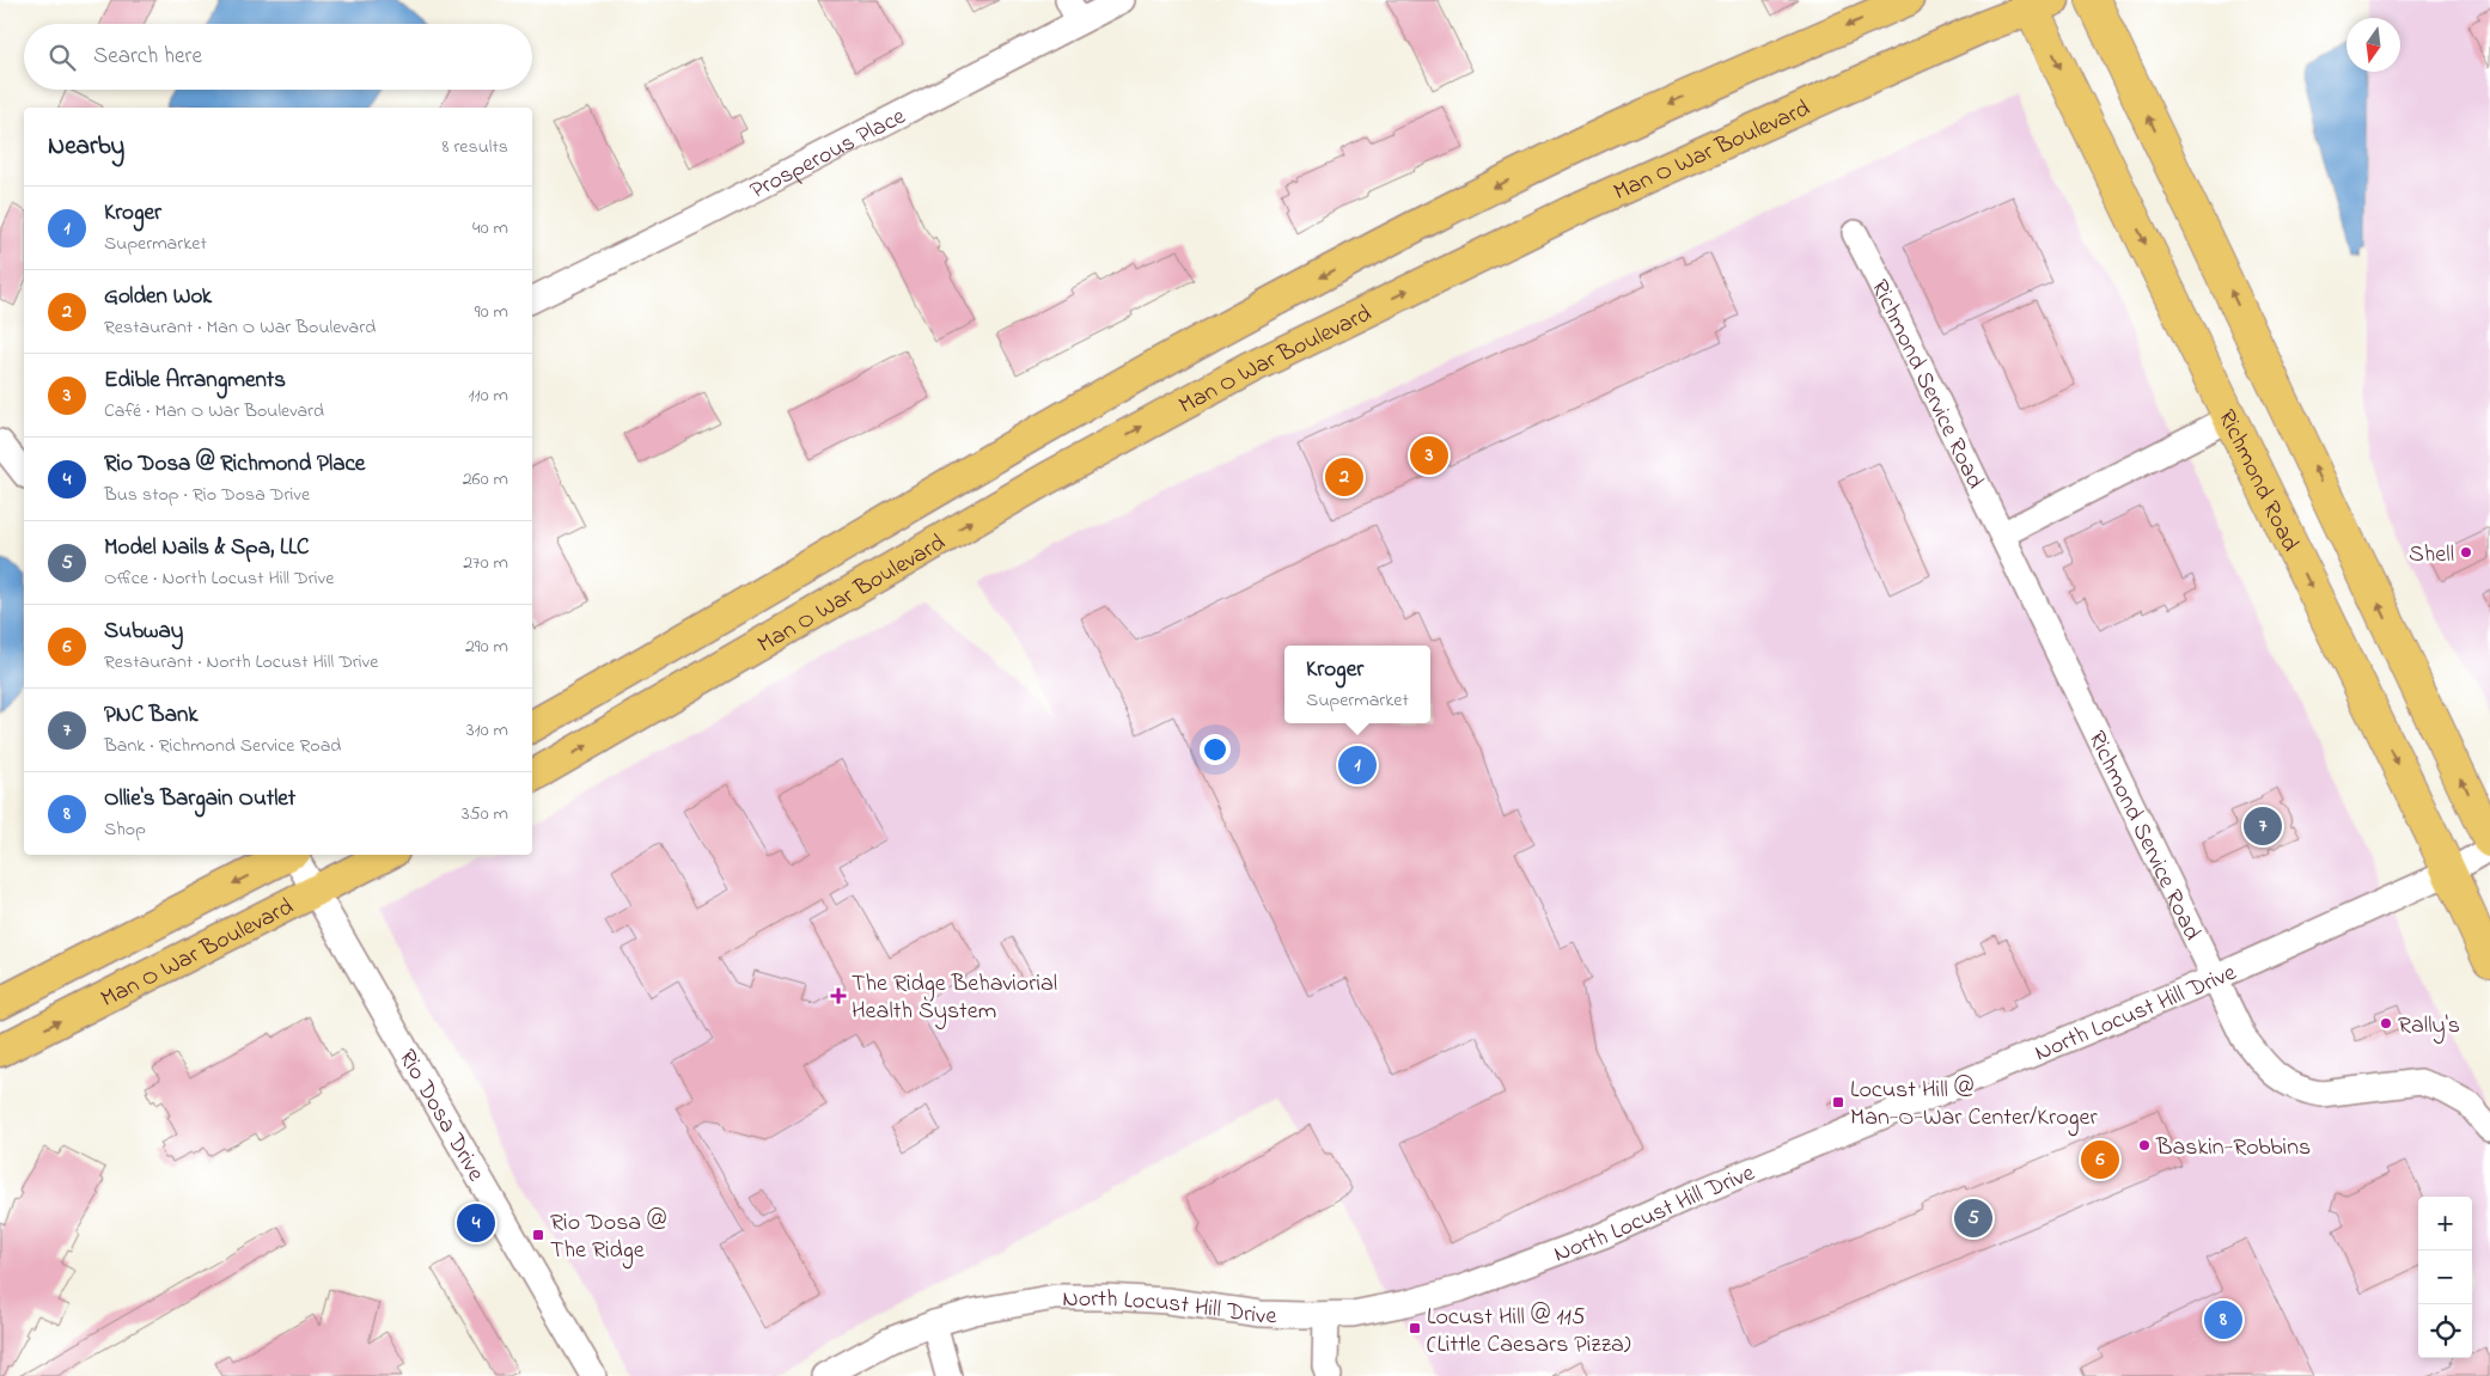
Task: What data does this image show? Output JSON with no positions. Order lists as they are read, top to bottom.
{
  "streets": {
    "highway": ["Richmond Road"],
    "main road": ["Man O War Boulevard"],
    "street": [
      "Prosperous Place",
      "Richmond Service Road",
      "North Locust Hill Drive",
      "Rio Dosa Drive"
    ]
  },
  "crossings": [
    ["Man O War Boulevard", "Richmond Road"],
    ["Man O War Boulevard", "Rio Dosa Drive"],
    ["Richmond Service Road", "North Locust Hill Drive"],
    ["Richmond Road", "North Locust Hill Drive"]
  ],
  "places": {
    "other": ["Shell", "Rally's", "Baskin-Robbins"],
    "health": ["The Ridge Behaviorial Health System"],
    "transit": ["Locust Hill @ Man-O-War Center/Kroger", "Rio Dosa @ The Ridge", "Locust Hill @ 115 (Little Caesars Pizza)"]
  },
  "north": "bottom",
  "page": {
    "search": "Search here",
    "heading": ["Nearby", "8 results"],
    "list": [
      {
        "mark": "1",
        "name": "Kroger",
        "note": "Supermarket",
        "value": "40 m"
      },
      {
        "mark": "2",
        "name": "Golden Wok",
        "note": "Restaurant · Man O War Boulevard",
        "value": "90 m"
      },
      {
        "mark": "3",
        "name": "Edible Arrangments",
        "note": "Café · Man O War Boulevard",
        "value": "110 m"
      },
      {
        "mark": "4",
        "name": "Rio Dosa @ Richmond Place",
        "note": "Bus stop · Rio Dosa Drive",
        "value": "260 m"
      },
      {
        "mark": "5",
        "name": "Model Nails & Spa, LLC",
        "note": "Office · North Locust Hill Drive",
        "value": "270 m"
      },
      {
        "mark": "6",
        "name": "Subway",
        "note": "Restaurant · North Locust Hill Drive",
        "value": "290 m"
      },
      {
        "mark": "7",
        "name": "PNC Bank",
        "note": "Bank · Richmond Service Road",
        "value": "310 m"
      },
      {
        "mark": "8",
        "name": "Ollie's Bargain Outlet",
        "note": "Shop",
        "value": "350 m"
      }
    ],
    "pins": [
      "3",
      "2",
      "1",
      "7",
      "6",
      "5",
      "4",
      "8"
    ],
    "popup": ["Kroger", "Supermarket"],
    "map_buttons": ["+", "−"]
  }
}
